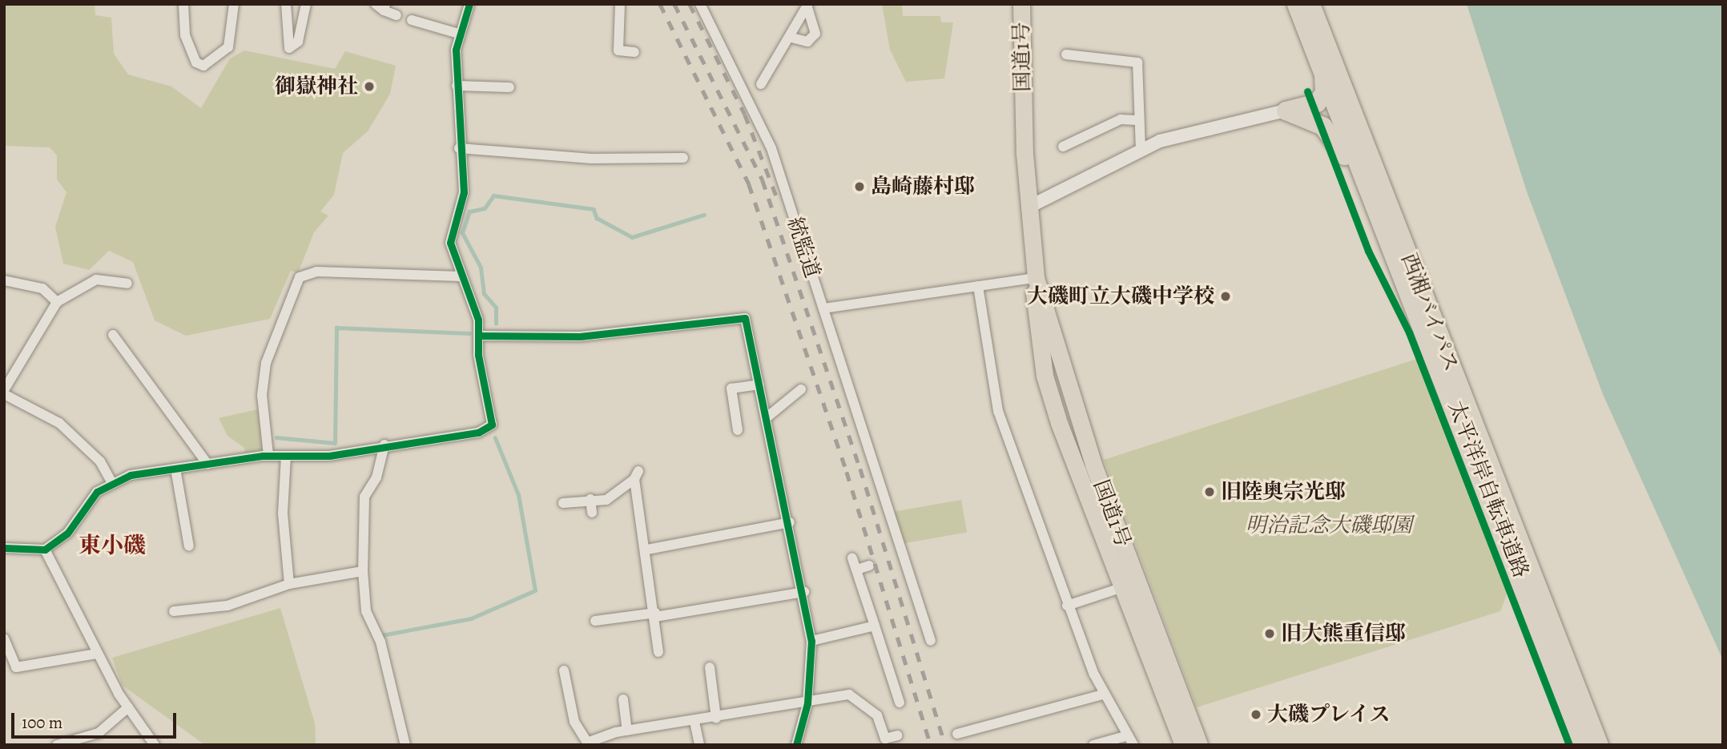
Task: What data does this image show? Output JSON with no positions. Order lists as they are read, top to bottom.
{
  "streets": {
    "highway": ["国道1号", "西湘バイパス"],
    "street": ["統監道"],
    "cycle path": ["太平洋岸自転車道路"]
  },
  "districts": ["東小磯"],
  "parks": ["明治記念大磯邸園"],
  "places": [
    "御嶽神社",
    "島崎藤村邸",
    "大磯町立大磯中学校",
    "旧陸奥宗光邸",
    "旧大熊重信邸",
    "大磯プレイス"
  ],
  "scale_bar": "100 m"
}
